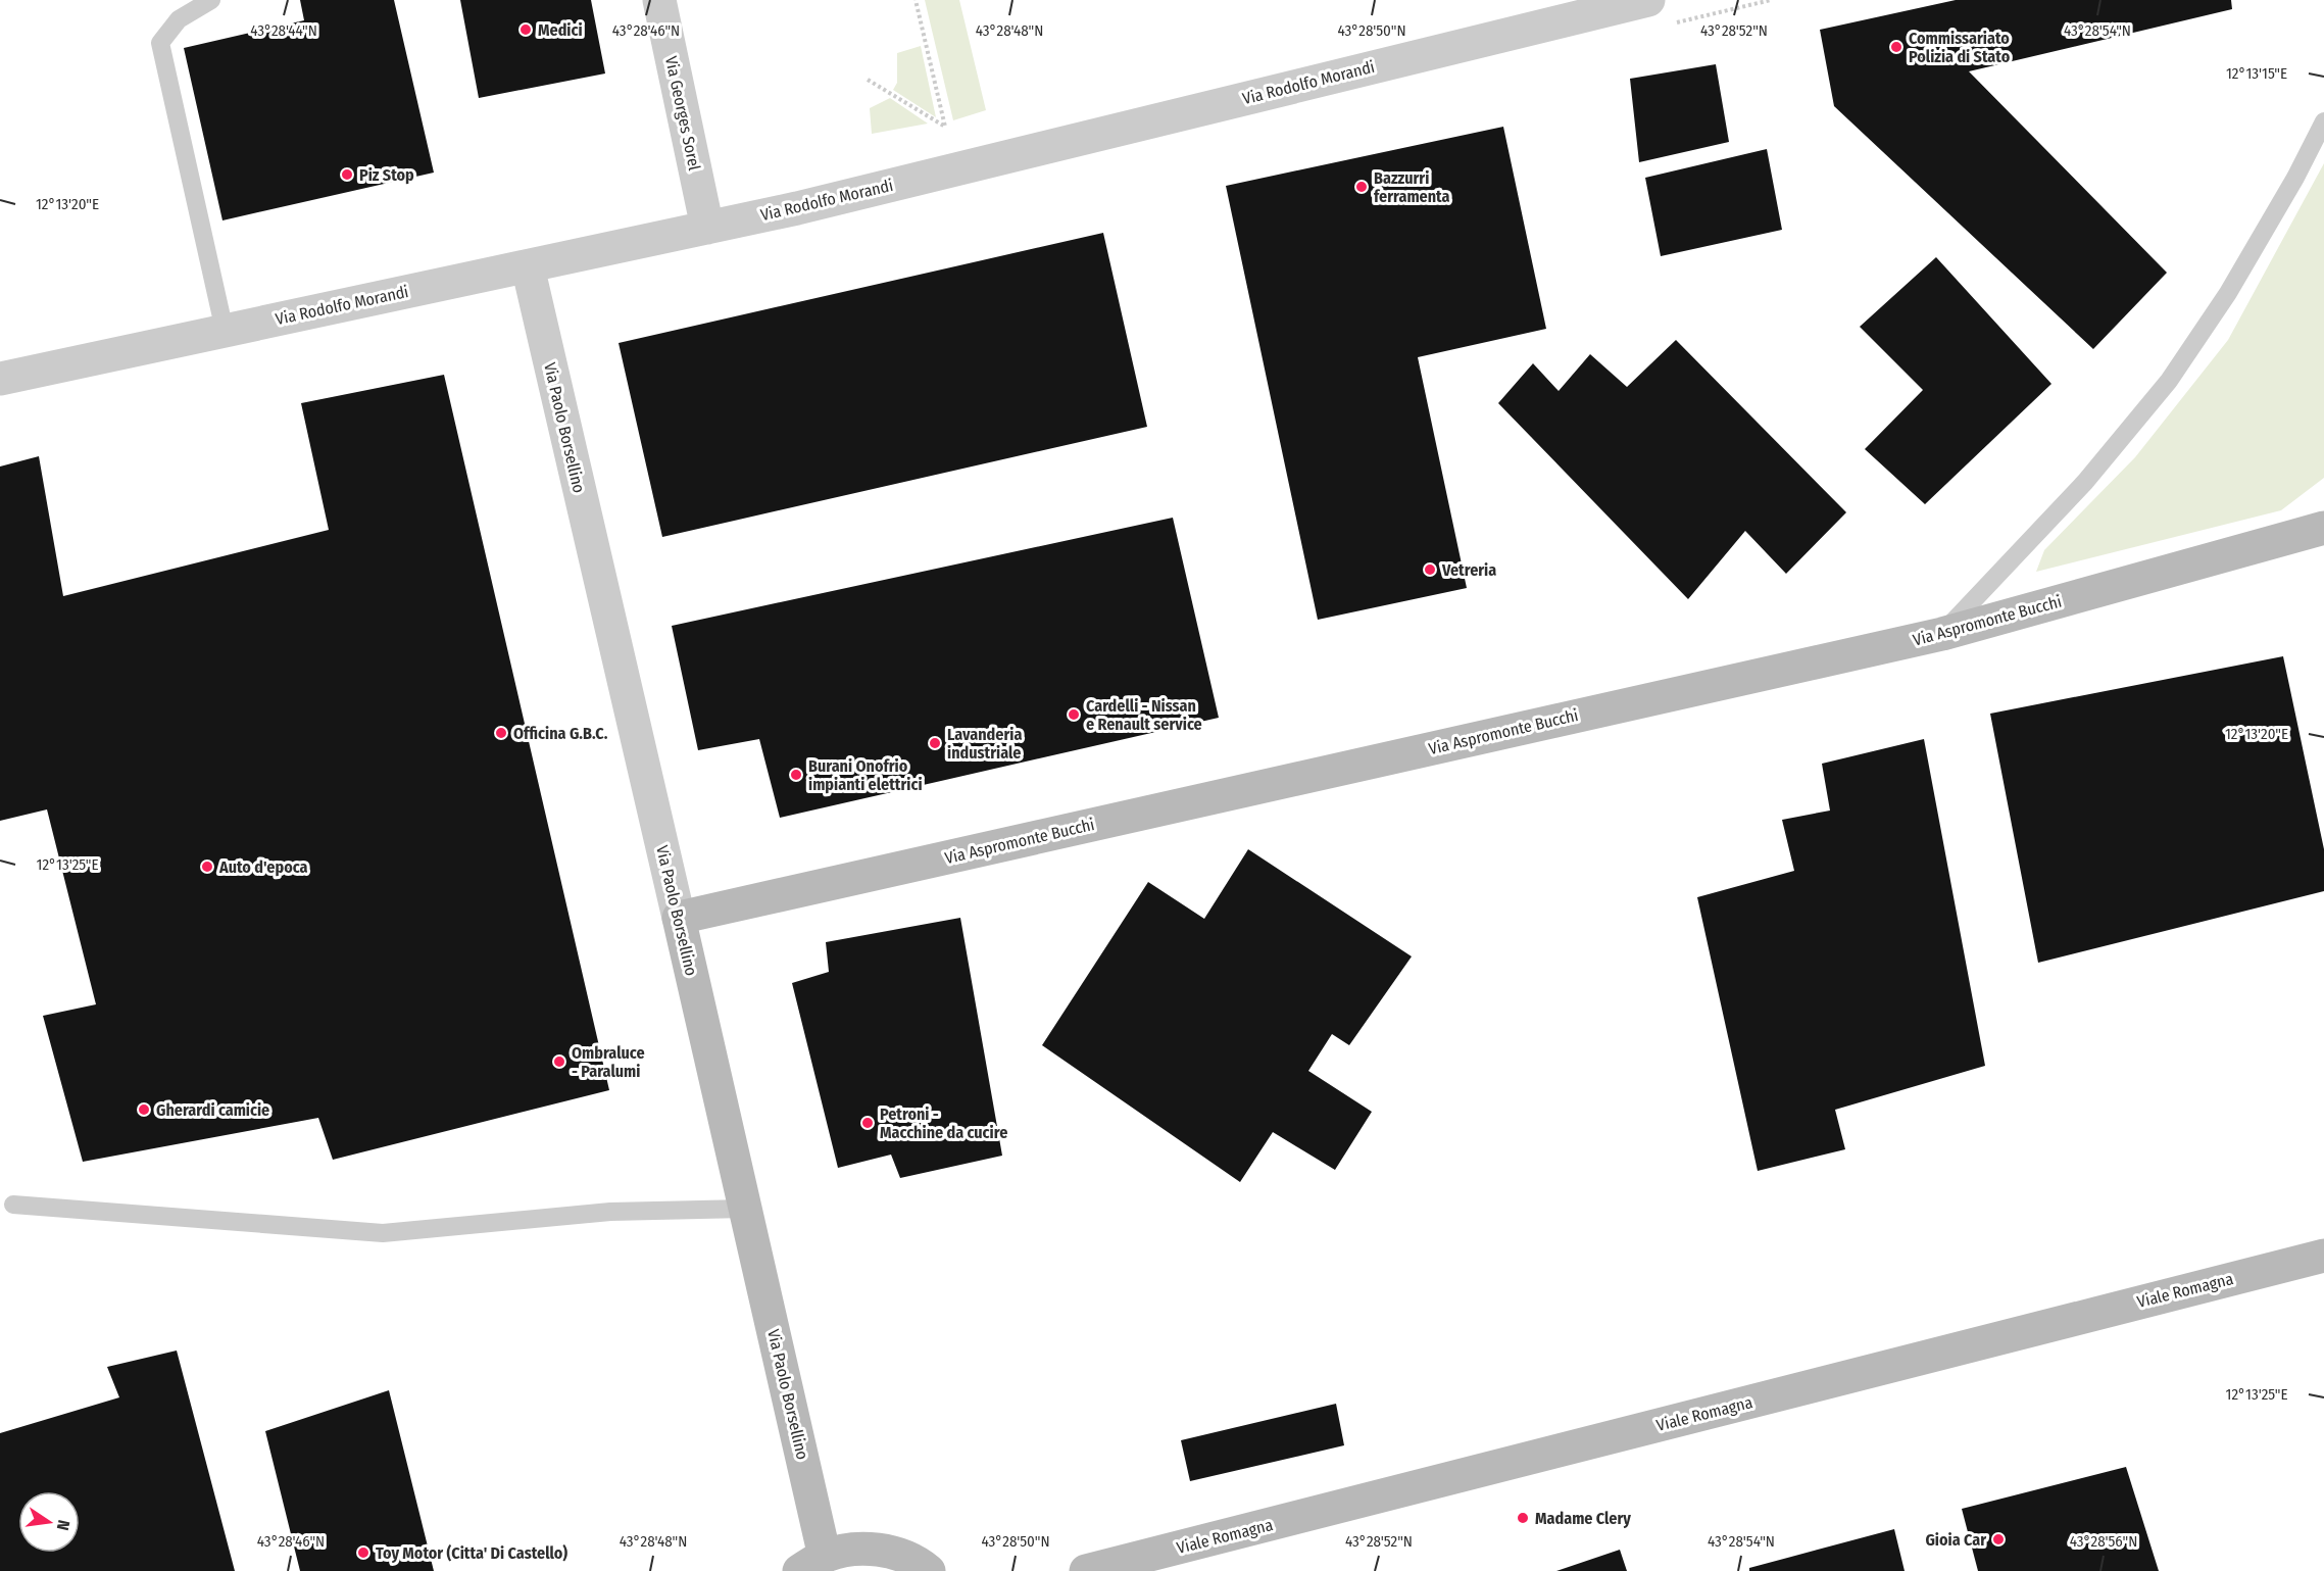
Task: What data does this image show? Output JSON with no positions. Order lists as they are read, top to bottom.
{
  "streets": {
    "street": [
      "Via Rodolfo Morandi",
      "Via Georges Sorel",
      "Via Paolo Borsellino",
      "Via Aspromonte Bucchi",
      "Viale Romagna"
    ]
  },
  "crossings": [
    ["Via Rodolfo Morandi", "Via Georges Sorel"],
    ["Via Rodolfo Morandi", "Via Paolo Borsellino"],
    ["Via Paolo Borsellino", "Via Aspromonte Bucchi"]
  ],
  "places": [
    "Medici",
    "Commissariato Polizia di Stato",
    "Piz Stop",
    "Bazzurri ferramenta",
    "Vetreria",
    "Cardelli - Nissan e Renault service",
    "Officina G.B.C.",
    "Lavanderia industriale",
    "Burani Onofrio impianti elettrici",
    "Auto d'epoca",
    "Ombraluce - Paralumi",
    "Gherardi camicie",
    "Petroni - Macchine da cucire",
    "Madame Clery",
    "Gioia Car",
    "Toy Motor (Citta' Di Castello)"
  ],
  "north": "right",
  "coordinates": [
    "43°28'44\"N",
    "43°28'46\"N",
    "43°28'48\"N",
    "43°28'52\"N",
    "43°28'54\"N",
    "43°28'50\"N",
    "12°13'15\"E",
    "12°13'20\"E",
    "12°13'25\"E",
    "43°28'56\"N"
  ]
}
